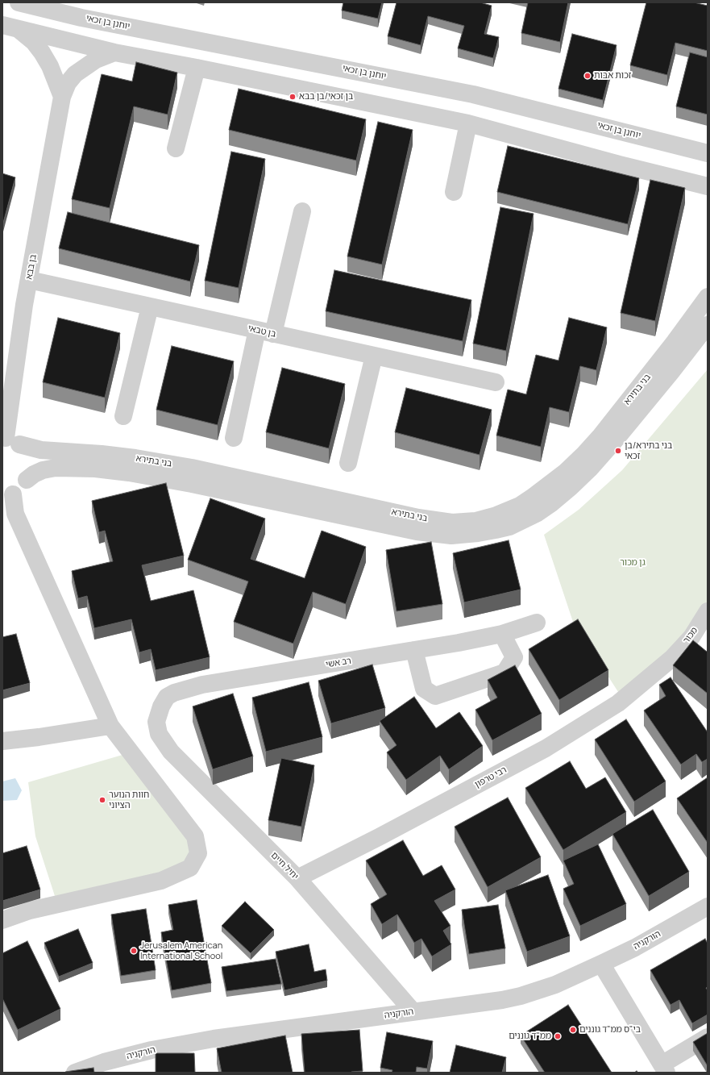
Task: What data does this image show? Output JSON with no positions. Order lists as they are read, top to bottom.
{
  "streets": {
    "street": [
      "יוחנן בן זכאי",
      "בן בבא",
      "בן טבאי",
      "בני בתירא",
      "מכור",
      "רב אשי",
      "רבי טרפון",
      "יחיל חיים",
      "הורקניה"
    ]
  },
  "crossings": [
    ["בן בבא", "בן טבאי"],
    ["בן בבא", "בני בתירא"],
    ["מכור", "רבי טרפון"],
    ["רב אשי", "יחיל חיים"],
    ["רבי טרפון", "יחיל חיים"],
    ["יחיל חיים", "הורקניה"]
  ],
  "parks": ["גן מכור"],
  "places": [
    "זכות אבות",
    "בן זכאי/בן בבא",
    "בני בתירא/בן זכאי",
    "חוות הנוער הציוני",
    "Jerusalem American International School",
    "בי\"ס ממ\"ד גוננים",
    "ממ\"ד גוננים"
  ]
}
